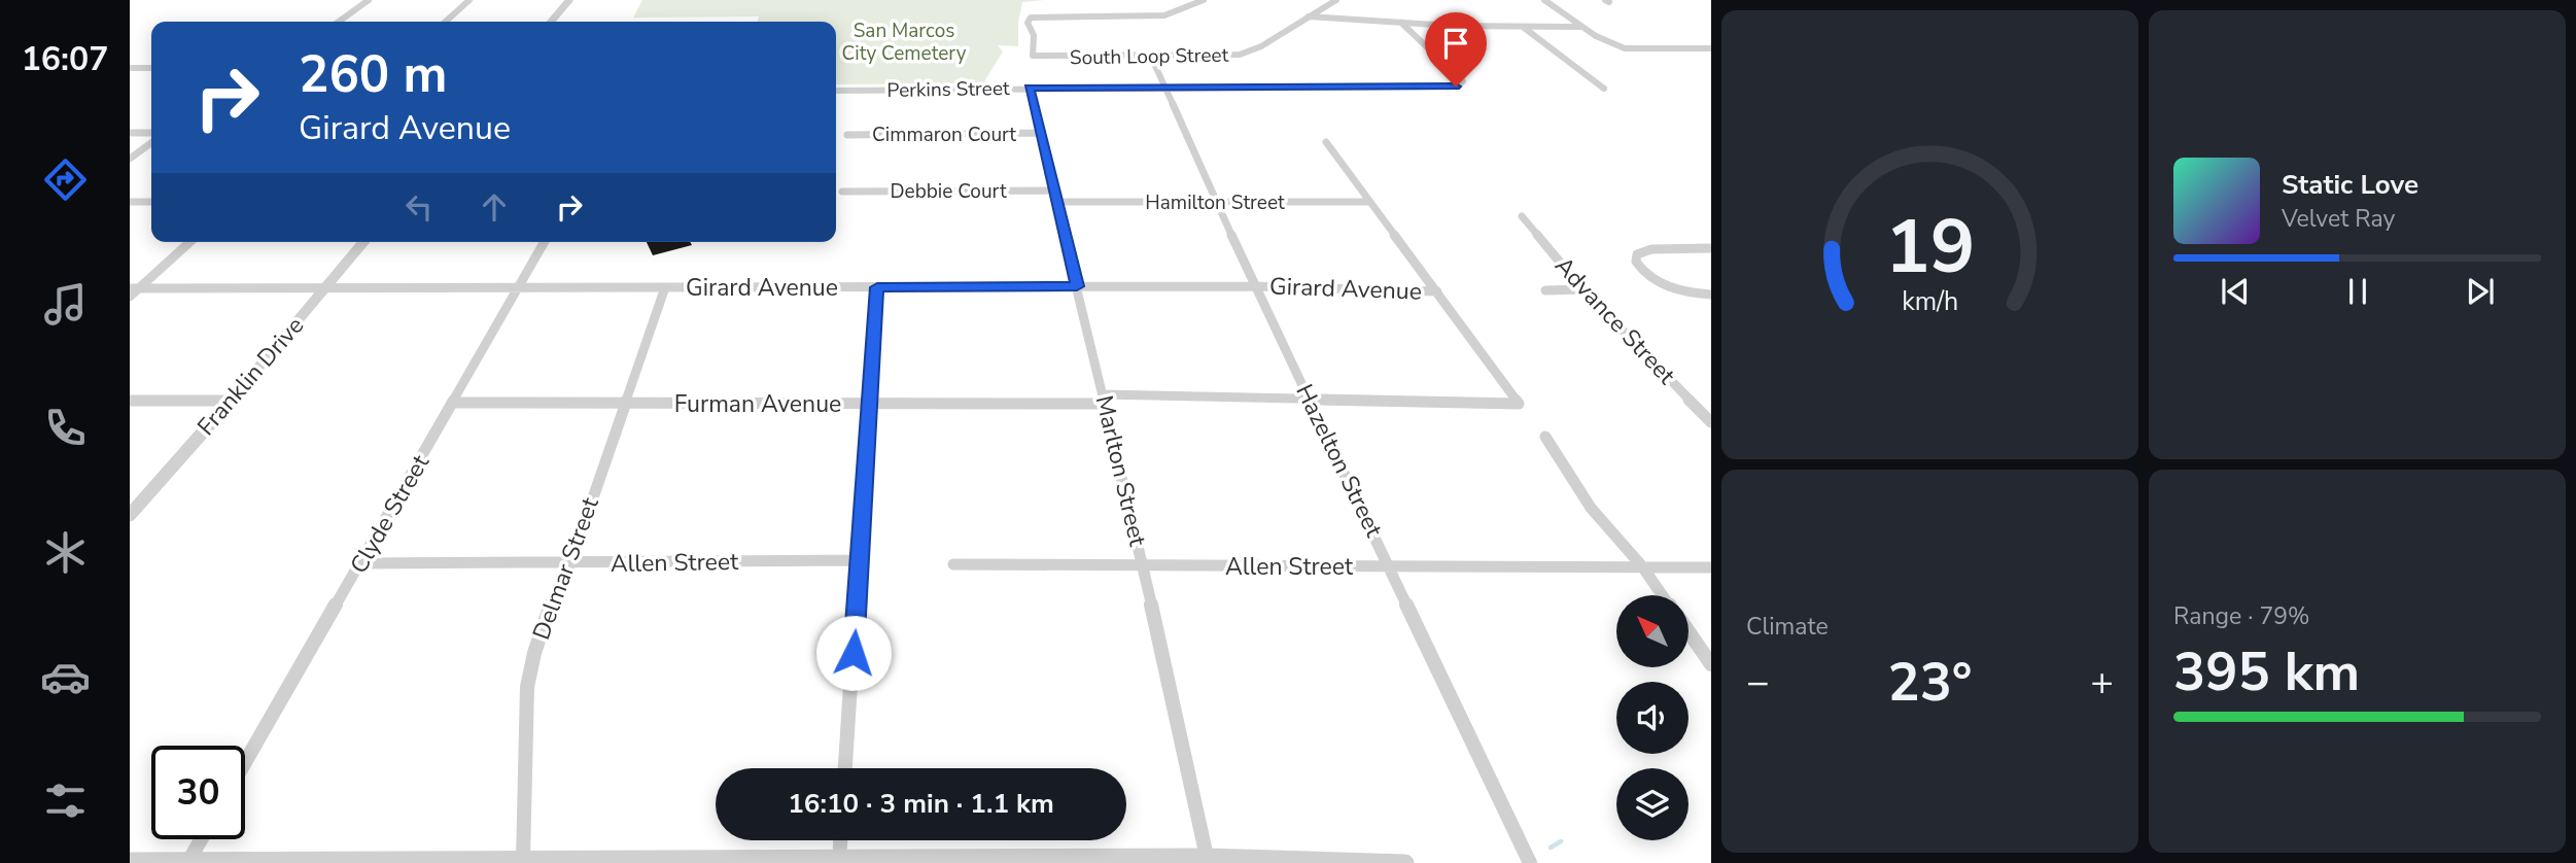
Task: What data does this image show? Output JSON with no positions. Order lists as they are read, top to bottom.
{
  "streets": {
    "street": [
      "South Loop Street",
      "Perkins Street",
      "Cimmaron Court",
      "Debbie Court",
      "Hamilton Street",
      "Girard Avenue",
      "Advance Street",
      "Franklin Drive",
      "Furman Avenue",
      "Hazelton Street",
      "Marlton Street",
      "Clyde Street",
      "Allen Street",
      "Delmar Street"
    ]
  },
  "crossings": [
    ["South Loop Street", "Hazelton Street"],
    ["Perkins Street", "Hazelton Street"],
    ["Perkins Street", "Marlton Street"],
    ["Cimmaron Court", "Marlton Street"],
    ["Debbie Court", "Hamilton Street"],
    ["Debbie Court", "Marlton Street"],
    ["Hamilton Street", "Hazelton Street"],
    ["Hamilton Street", "Marlton Street"],
    ["Girard Avenue", "Franklin Drive"],
    ["Girard Avenue", "Furman Avenue"],
    ["Girard Avenue", "Hazelton Street"],
    ["Girard Avenue", "Marlton Street"],
    ["Girard Avenue", "Clyde Street"],
    ["Girard Avenue", "Delmar Street"],
    ["Furman Avenue", "Hazelton Street"],
    ["Furman Avenue", "Marlton Street"],
    ["Furman Avenue", "Clyde Street"],
    ["Furman Avenue", "Delmar Street"],
    ["Hazelton Street", "Allen Street"],
    ["Marlton Street", "Allen Street"],
    ["Clyde Street", "Allen Street"],
    ["Allen Street", "Delmar Street"]
  ],
  "parks": ["San Marcos City Cemetery"],
  "north": "top left",
  "page": {
    "tabs": "16:07",
    "turn": ["260 m", "Girard Avenue"],
    "song": ["Static Love", "Velvet Ray"],
    "tile": [
      "Climate",
      ["Range · 79%", "395 km"]
    ],
    "heat": ["−", "23°", "+"],
    "limit": "30",
    "trip": "16:10 · 3 min · 1.1 km",
    "gauge": ["19", "km/h"]
  }
}
